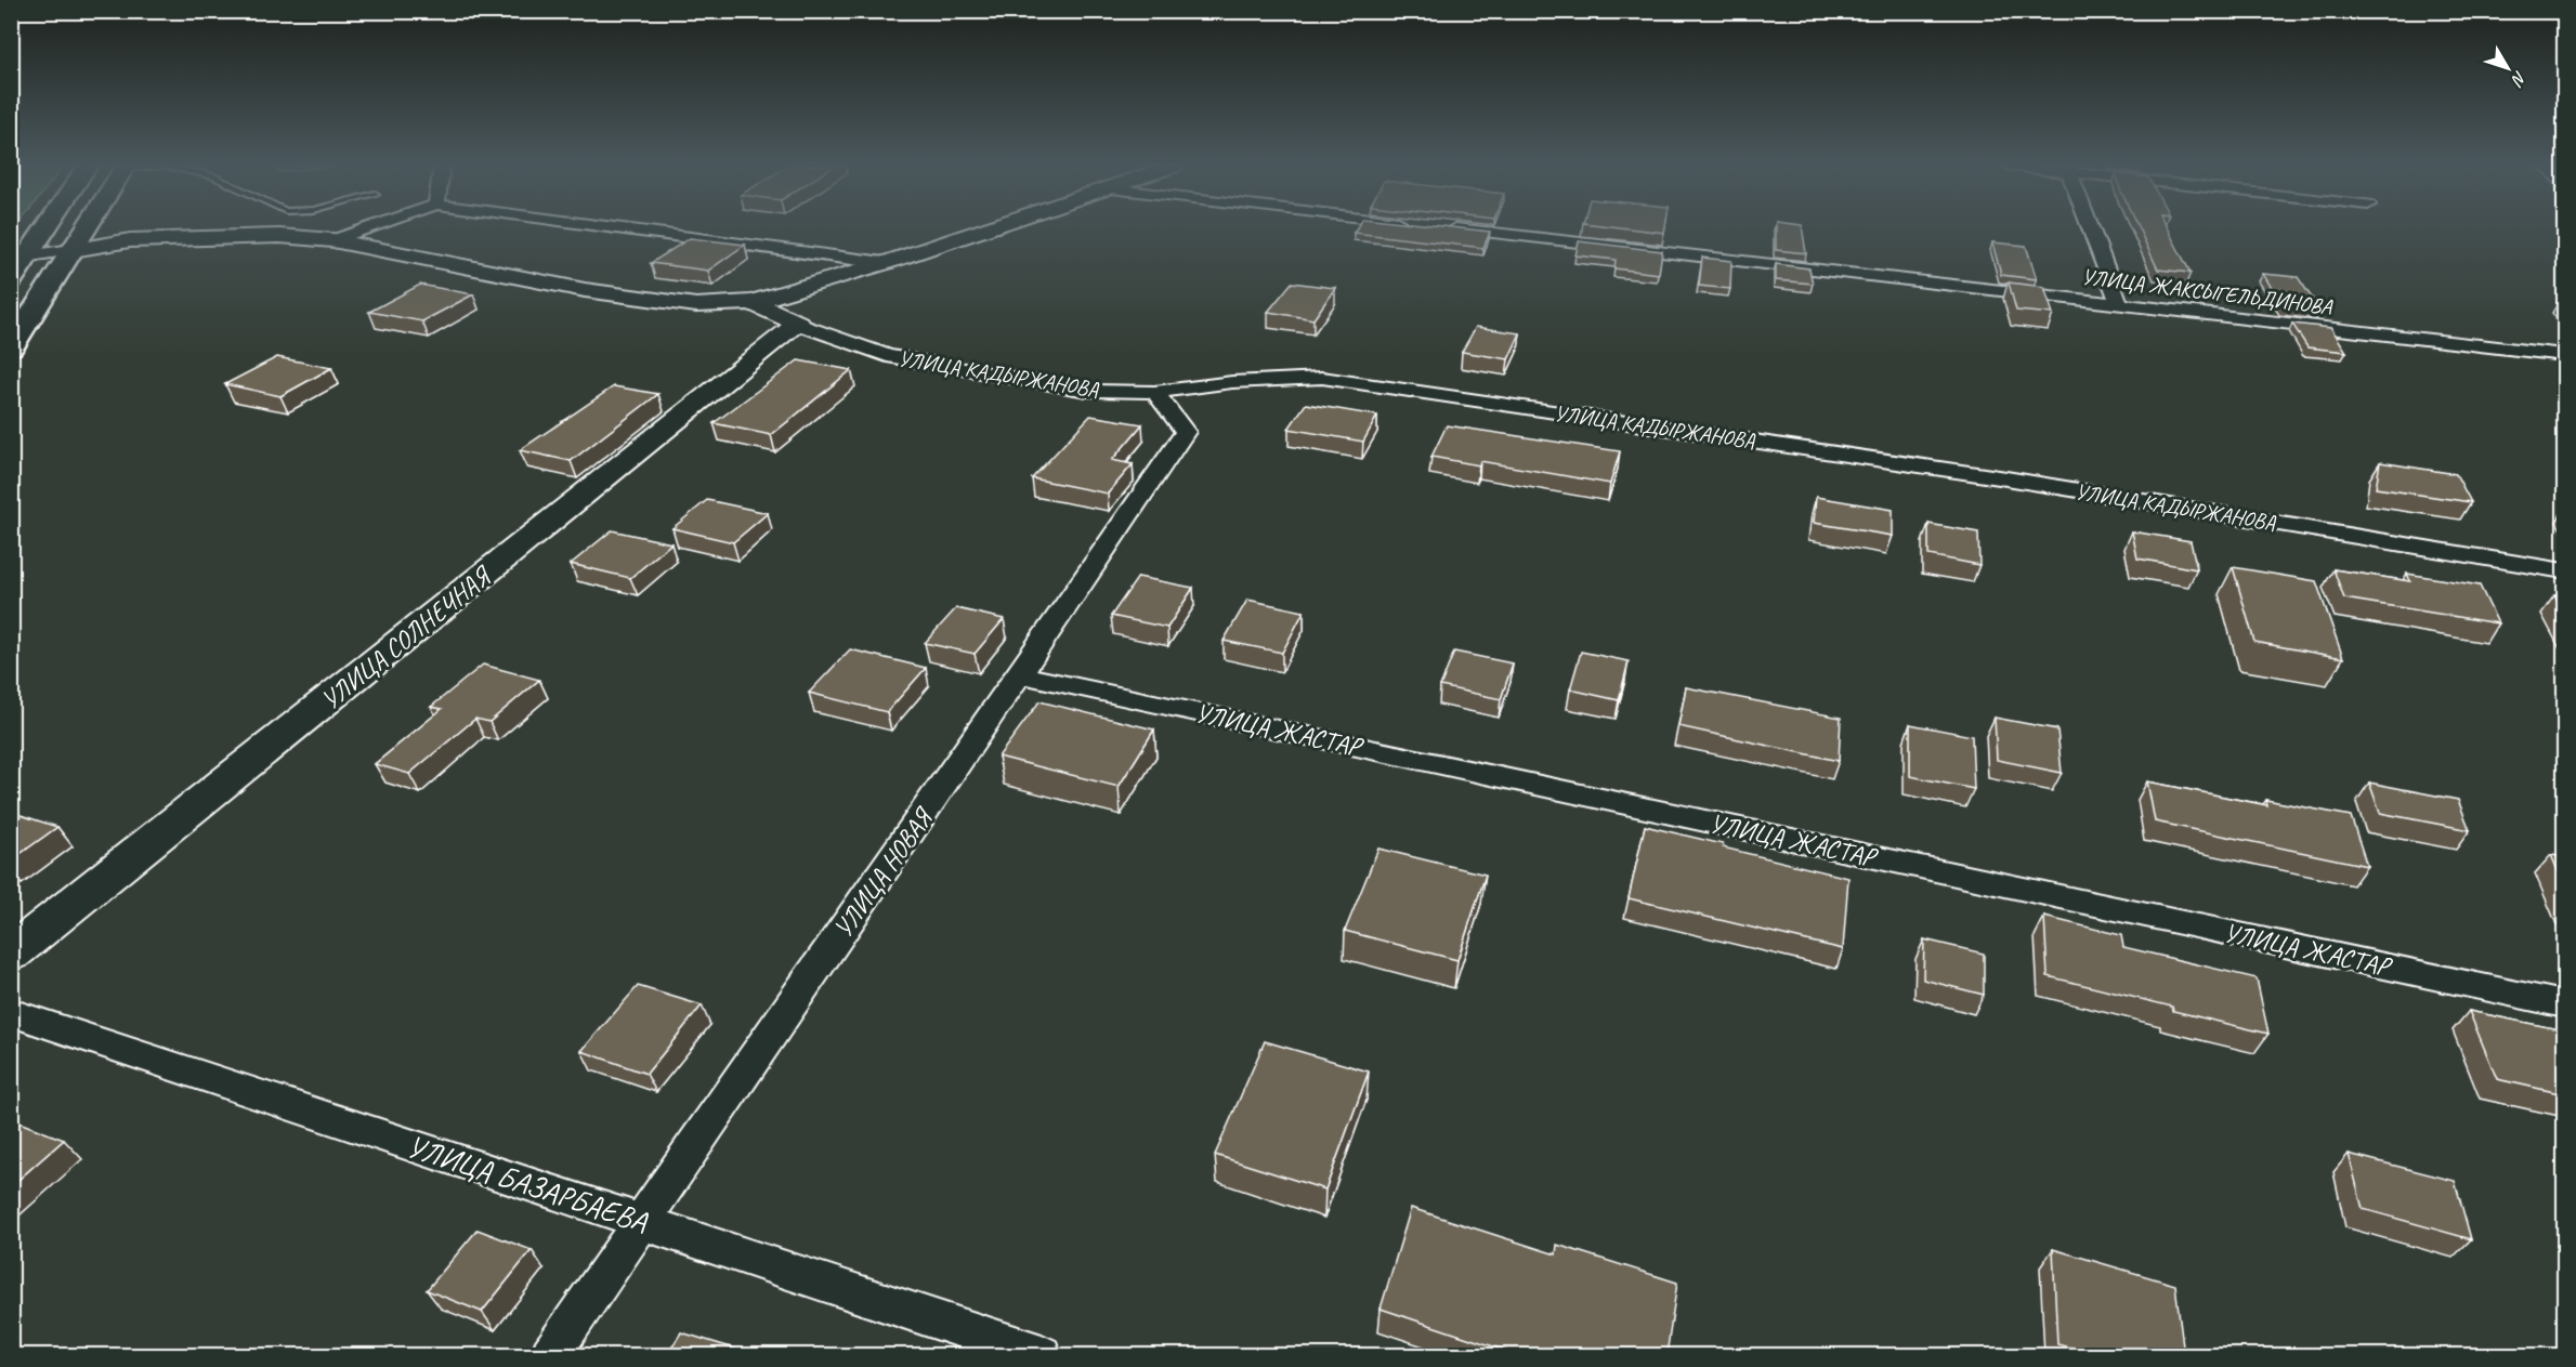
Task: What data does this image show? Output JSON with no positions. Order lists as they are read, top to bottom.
{
  "streets": {
    "street": [
      "УЛИЦА ЖАКСЫГЕЛЬДИНОВА",
      "УЛИЦА КАДЫРЖАНОВА",
      "УЛИЦА СОЛНЕЧНАЯ",
      "УЛИЦА ЖАСТАР",
      "УЛИЦА НОВАЯ",
      "УЛИЦА БАЗАРБАЕВА"
    ]
  },
  "crossings": [
    ["УЛИЦА КАДЫРЖАНОВА", "УЛИЦА СОЛНЕЧНАЯ"],
    ["УЛИЦА КАДЫРЖАНОВА", "УЛИЦА НОВАЯ"],
    ["УЛИЦА ЖАСТАР", "УЛИЦА НОВАЯ"],
    ["УЛИЦА НОВАЯ", "УЛИЦА БАЗАРБАЕВА"]
  ],
  "north": "bottom right"
}
